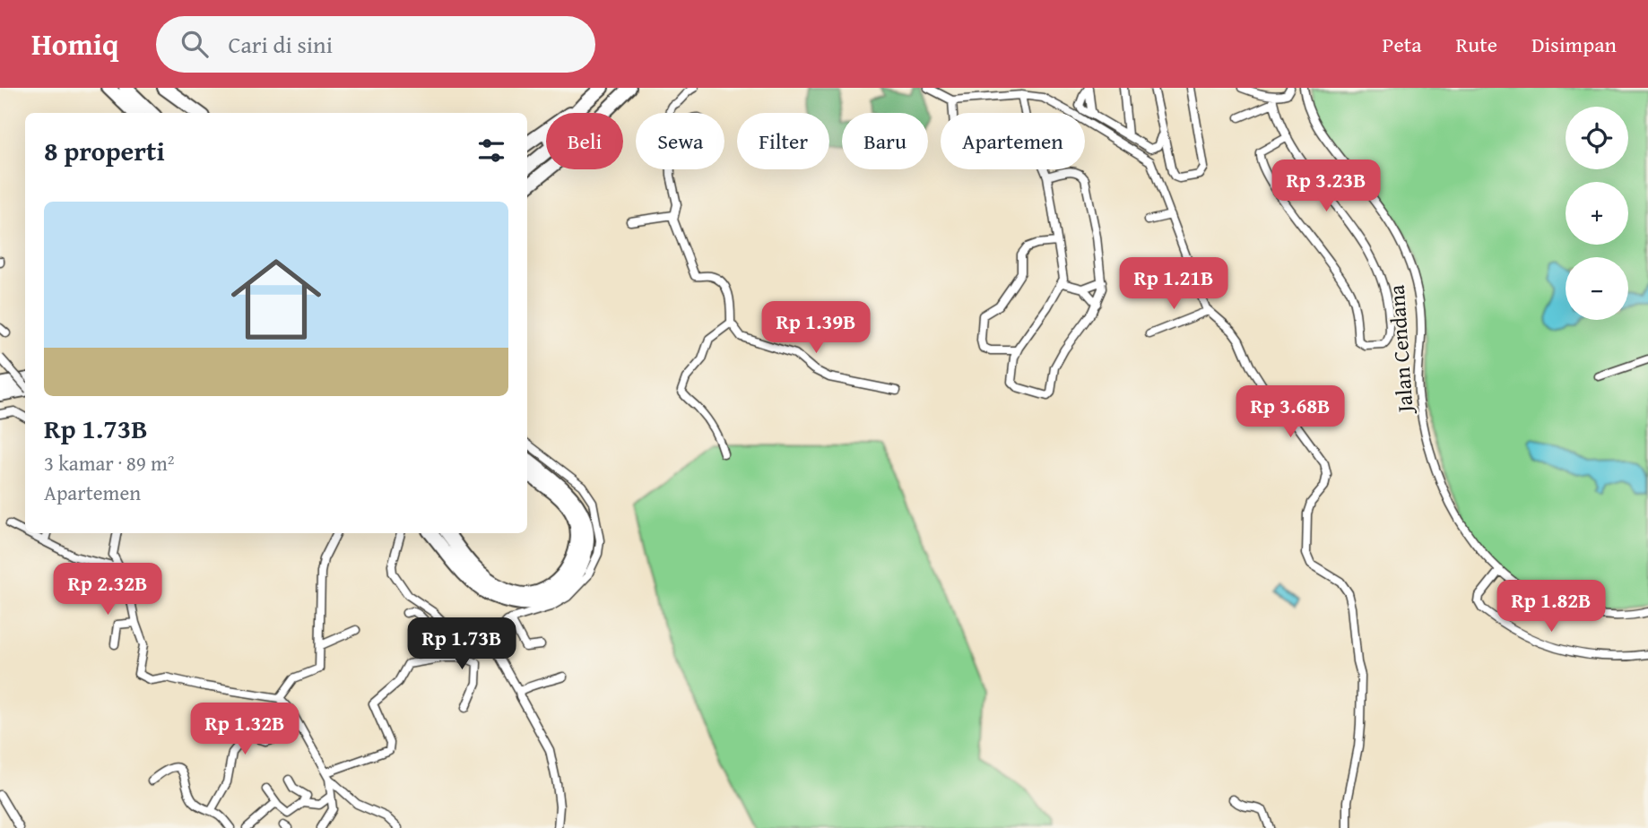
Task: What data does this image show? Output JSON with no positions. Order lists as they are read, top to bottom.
{
  "streets": {
    "street": ["Jalan Cendana"]
  },
  "page": {
    "header": "Homiq",
    "search": "Cari di sini",
    "nav": ["Peta", "Rute", "Disimpan"],
    "map_buttons": ["+", "−"],
    "chip": [
      "Beli",
      "Sewa",
      "Filter",
      "Baru",
      "Apartemen"
    ],
    "heading": "8 properti",
    "price": [
      "Rp 3.23B",
      "Rp 1.21B",
      "Rp 1.39B",
      "Rp 3.68B",
      "Rp 2.32B",
      "Rp 1.82B",
      "Rp 1.73B",
      "Rp 1.32B"
    ],
    "list": [
      {
        "name": "Rp 1.73B",
        "note": "3 kamar · 89 m² · Apartemen"
      }
    ]
  }
}
